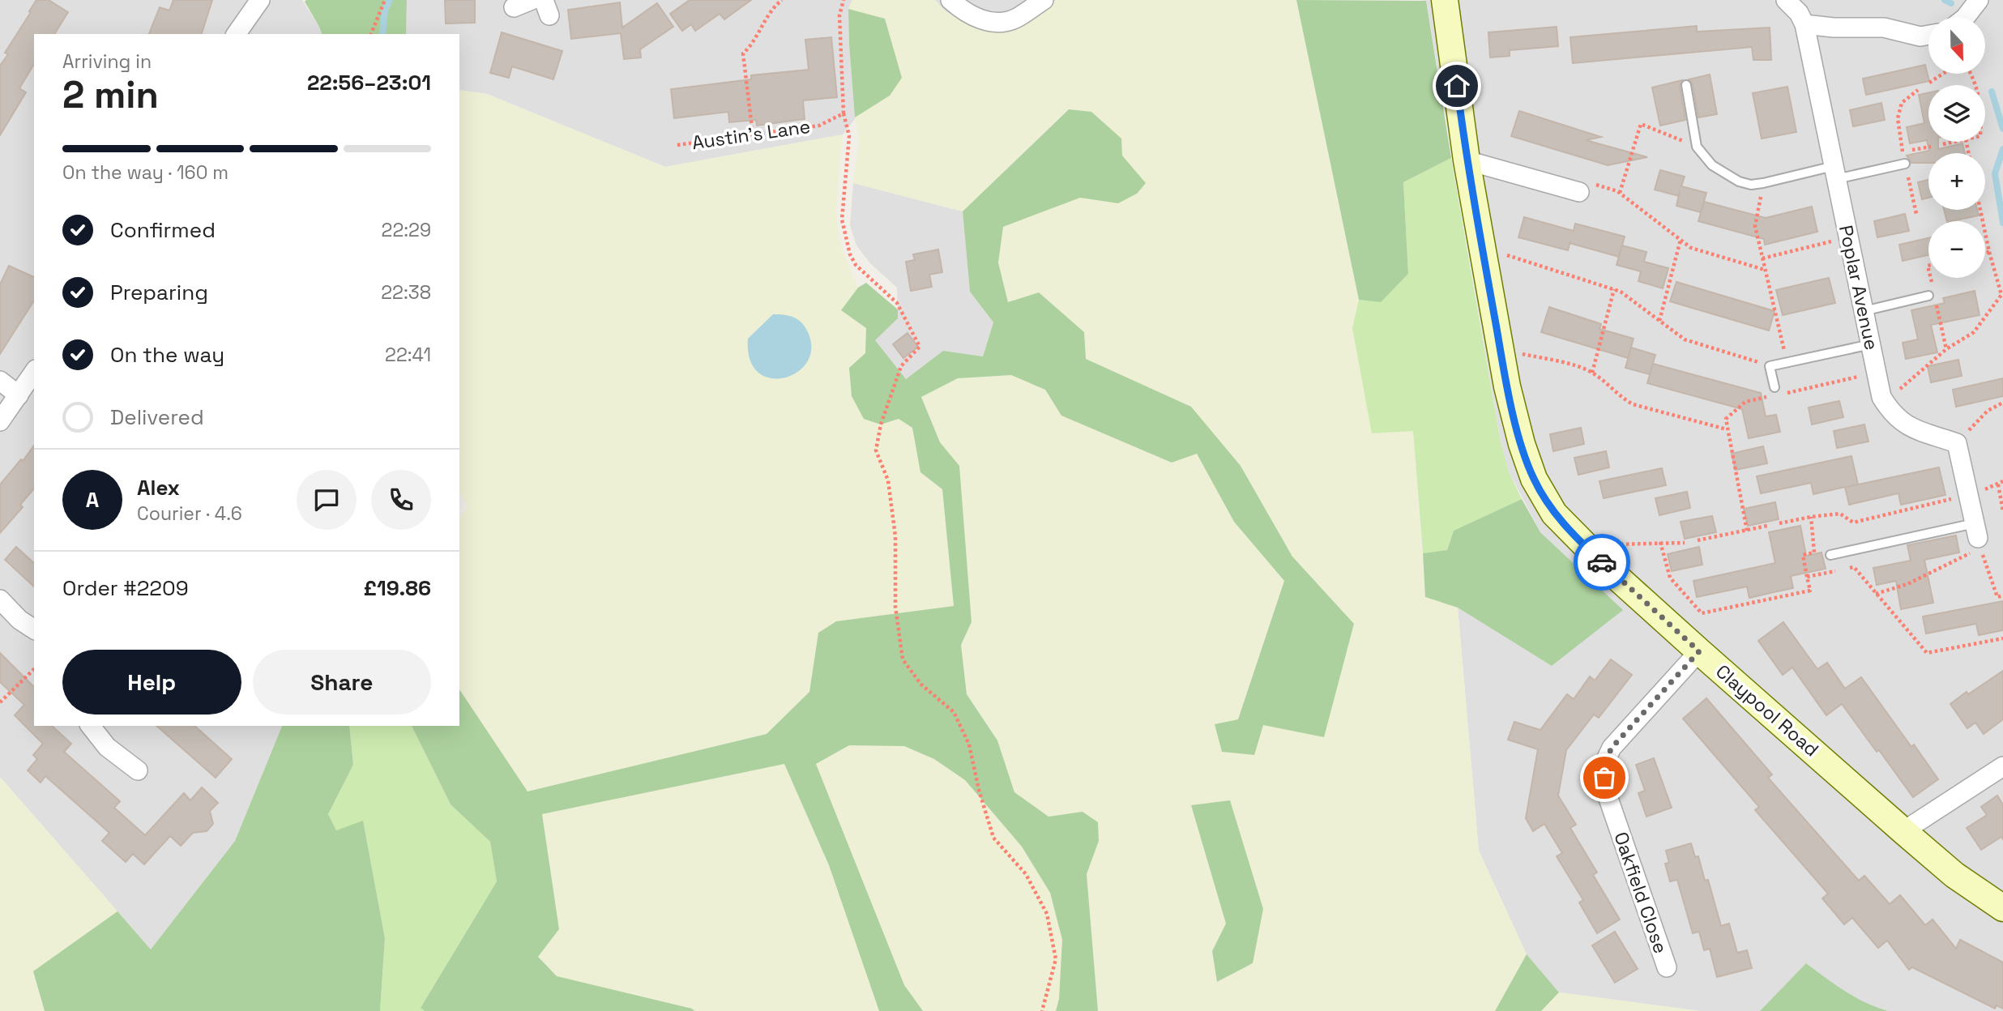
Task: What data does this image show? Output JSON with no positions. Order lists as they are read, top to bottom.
{
  "streets": {
    "street": ["Poplar Avenue", "Claypool Road", "Oakfield Close"],
    "path": ["Austin's Lane"]
  },
  "crossings": [
    ["Claypool Road", "Oakfield Close"]
  ],
  "north": "bottom",
  "page": {
    "map_buttons": ["+", "−"],
    "heading": ["2 min", "Arriving in", "22:56–23:01"],
    "panel": [
      "Alex",
      "Courier · 4.6",
      "Order #2209",
      "£19.86"
    ],
    "bar": "On the way · 160 m",
    "list": [
      ["Confirmed", "22:29"],
      ["Preparing", "22:38"],
      ["On the way", "22:41"],
      "Delivered"
    ],
    "round": "A",
    "buttons": ["Help", "Share"]
  }
}
